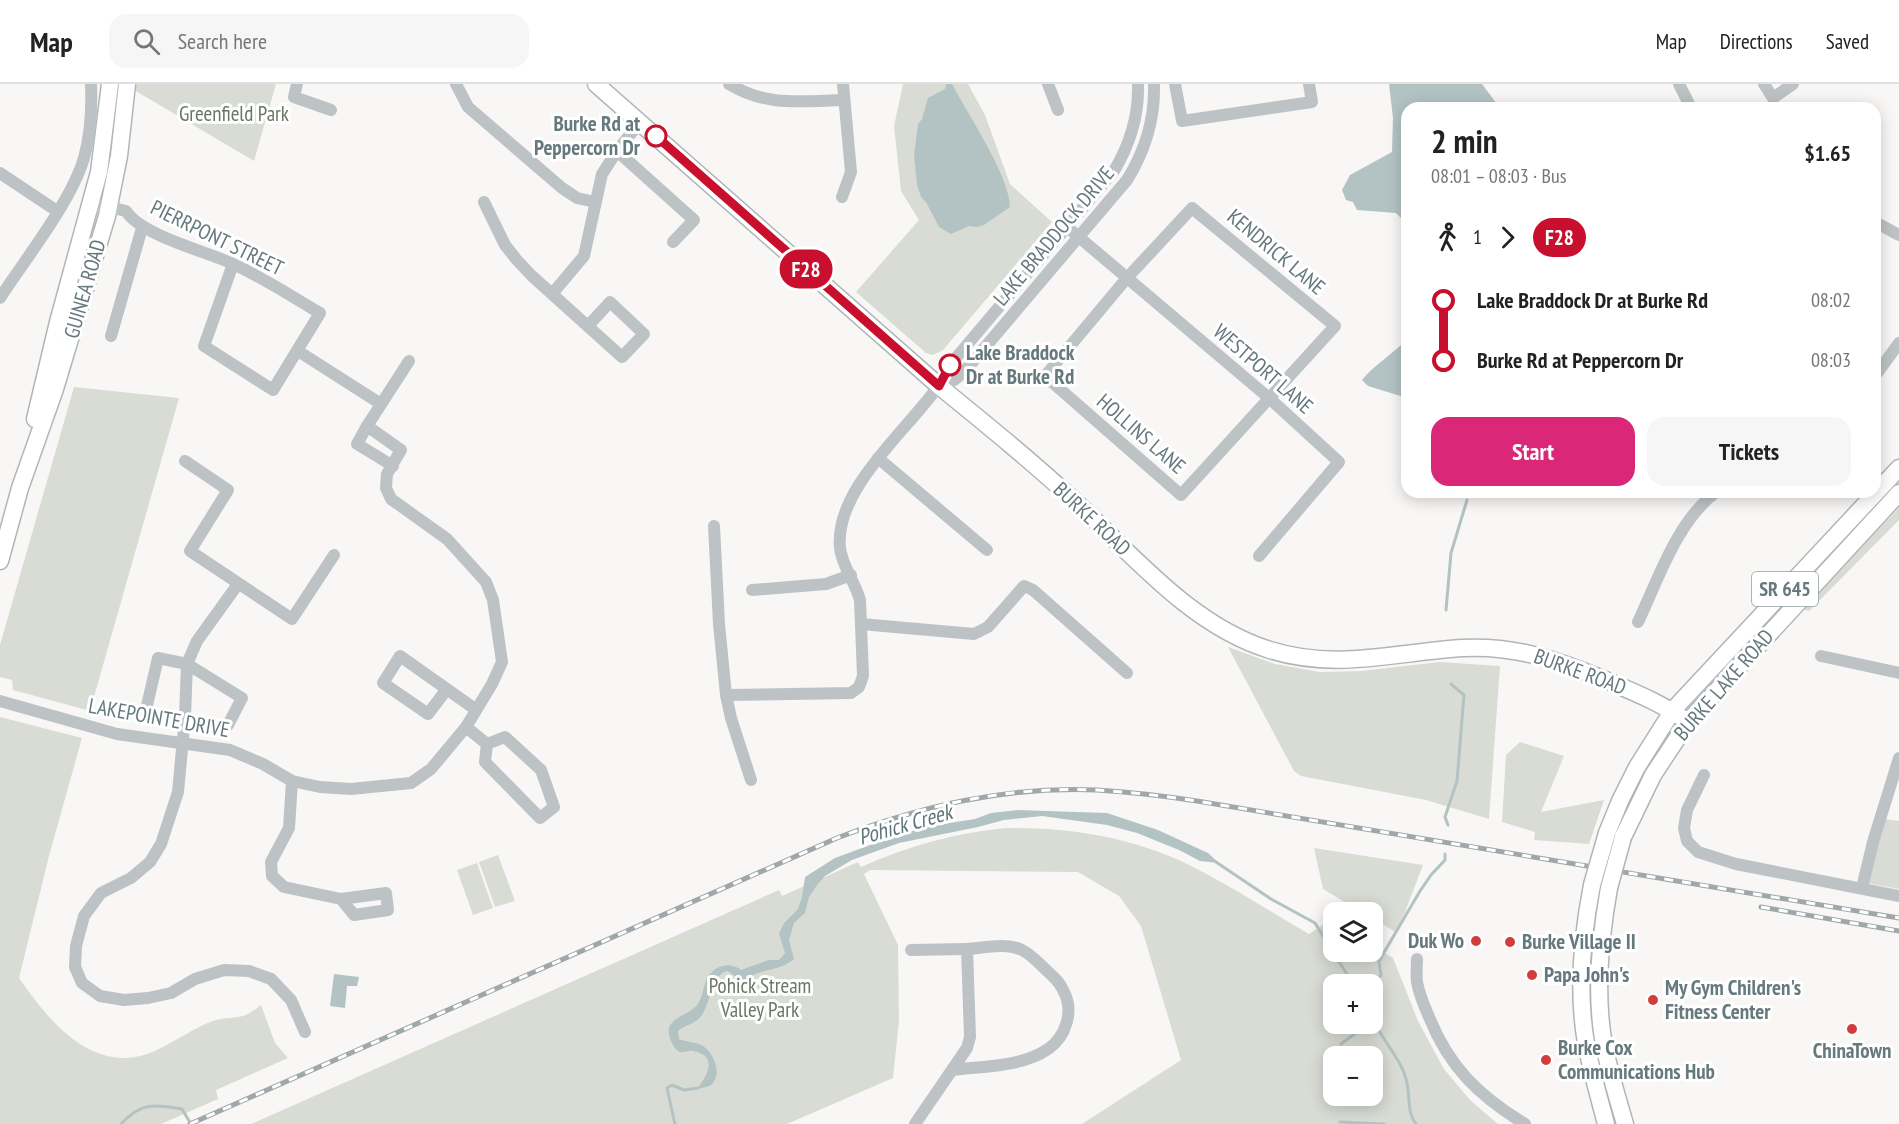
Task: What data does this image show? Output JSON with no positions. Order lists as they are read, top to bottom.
{
  "streets": {
    "main road": [
      "GUINEA ROAD",
      "BURKE ROAD",
      "SR 645",
      "BURKE LAKE ROAD"
    ],
    "street": [
      "LAKE BRADDOCK DRIVE",
      "PIERRPONT STREET",
      "KENDRICK LANE",
      "WESTPORT LANE",
      "HOLLINS LANE",
      "LAKEPOINTE DRIVE"
    ]
  },
  "crossings": [
    ["LAKE BRADDOCK DRIVE", "WESTPORT LANE"],
    ["LAKE BRADDOCK DRIVE", "BURKE ROAD"],
    ["PIERRPONT STREET", "GUINEA ROAD"],
    ["KENDRICK LANE", "WESTPORT LANE"],
    ["KENDRICK LANE", "HOLLINS LANE"],
    ["WESTPORT LANE", "HOLLINS LANE"],
    ["BURKE ROAD", "BURKE LAKE ROAD"]
  ],
  "water": ["Pohick Creek"],
  "parks": ["Greenfield Park", "Pohick Stream Valley Park"],
  "places": [
    "Burke Rd at Peppercorn Dr",
    "Lake Braddock Dr at Burke Rd",
    "Duk Wo",
    "Burke Village II",
    "Papa John's",
    "My Gym Children's Fitness Center",
    "ChinaTown",
    "Burke Cox Communications Hub"
  ],
  "lines": ["bus line F28"],
  "page": {
    "header": "Map",
    "search": "Search here",
    "nav": ["Map", "Directions", "Saved"],
    "on_map": "F28",
    "heading": ["2 min", "08:01 – 08:03 · Bus", "$1.65"],
    "legs": ["1", "F28"],
    "list": [
      {
        "name": "Lake Braddock Dr at Burke Rd",
        "value": "08:02"
      },
      {
        "name": "Burke Rd at Peppercorn Dr",
        "value": "08:03"
      }
    ],
    "buttons": ["Start", "Tickets"],
    "map_buttons": ["+", "−"]
  }
}
